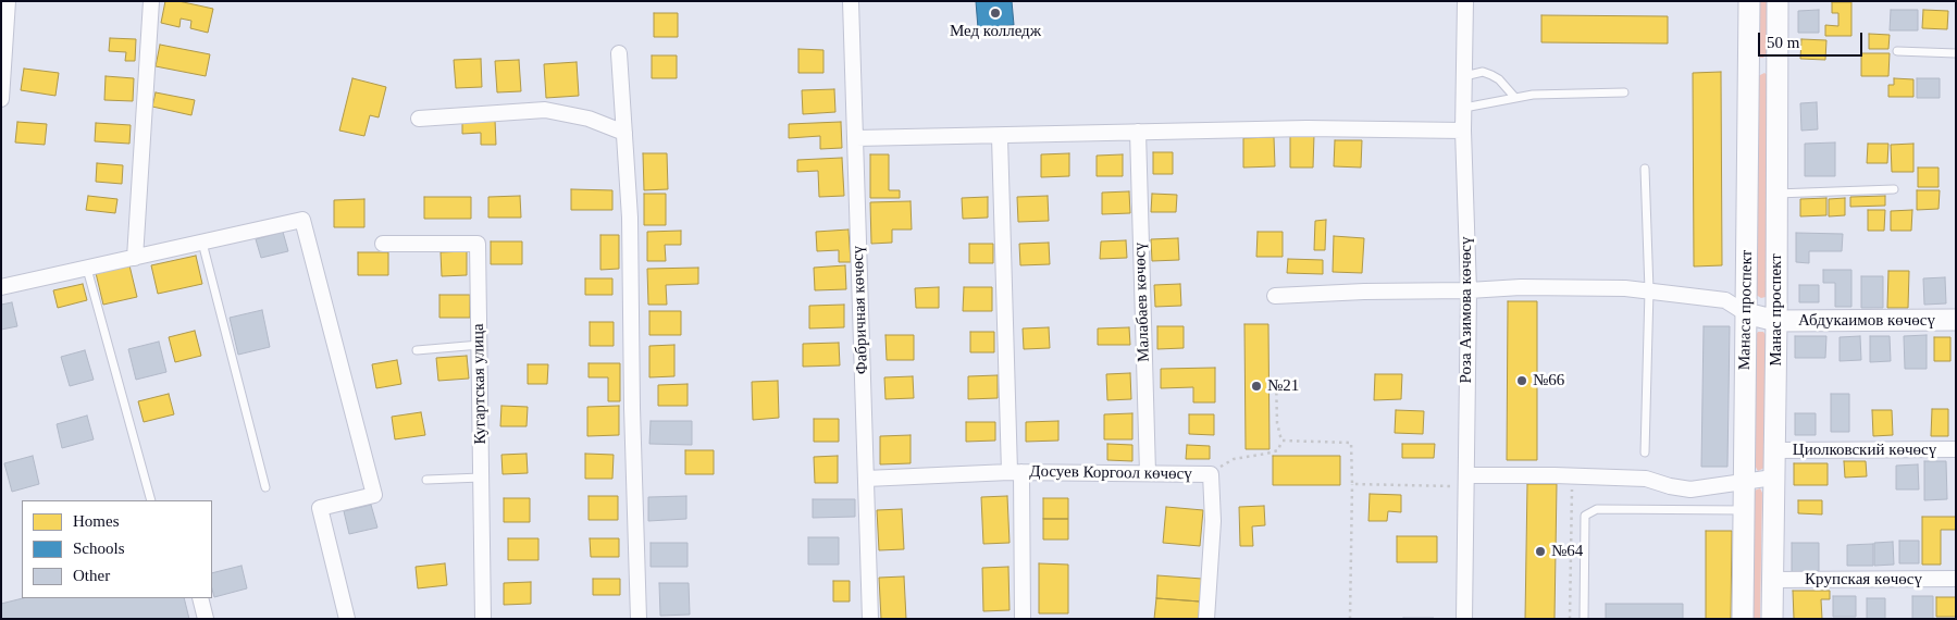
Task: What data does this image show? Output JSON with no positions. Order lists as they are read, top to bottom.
{
  "streets": {
    "main road": ["Манаса проспект", "Манас проспект", "Абдукаимов көчөсү"],
    "street": [
      "Малабаев көчөсү",
      "Фабричная көчөсү",
      "Роза Азимова көчөсү",
      "Кугартская улица",
      "Циолковский көчөсү",
      "Досуев Коргоол көчөсү",
      "Крупская көчөсү"
    ]
  },
  "crossings": [
    ["Малабаев көчөсү", "Досуев Коргоол көчөсү"],
    ["Фабричная көчөсү", "Досуев Коргоол көчөсү"],
    ["Манаса проспект", "Абдукаимов көчөсү"],
    ["Манас проспект", "Абдукаимов көчөсү"],
    ["Манас проспект", "Циолковский көчөсү"],
    ["Манас проспект", "Крупская көчөсү"]
  ],
  "places": [
    "Мед колледж",
    "№66",
    "№21",
    "№64"
  ],
  "legend": ["Homes", "Schools", "Other"],
  "scale_bar": "50 m"
}
